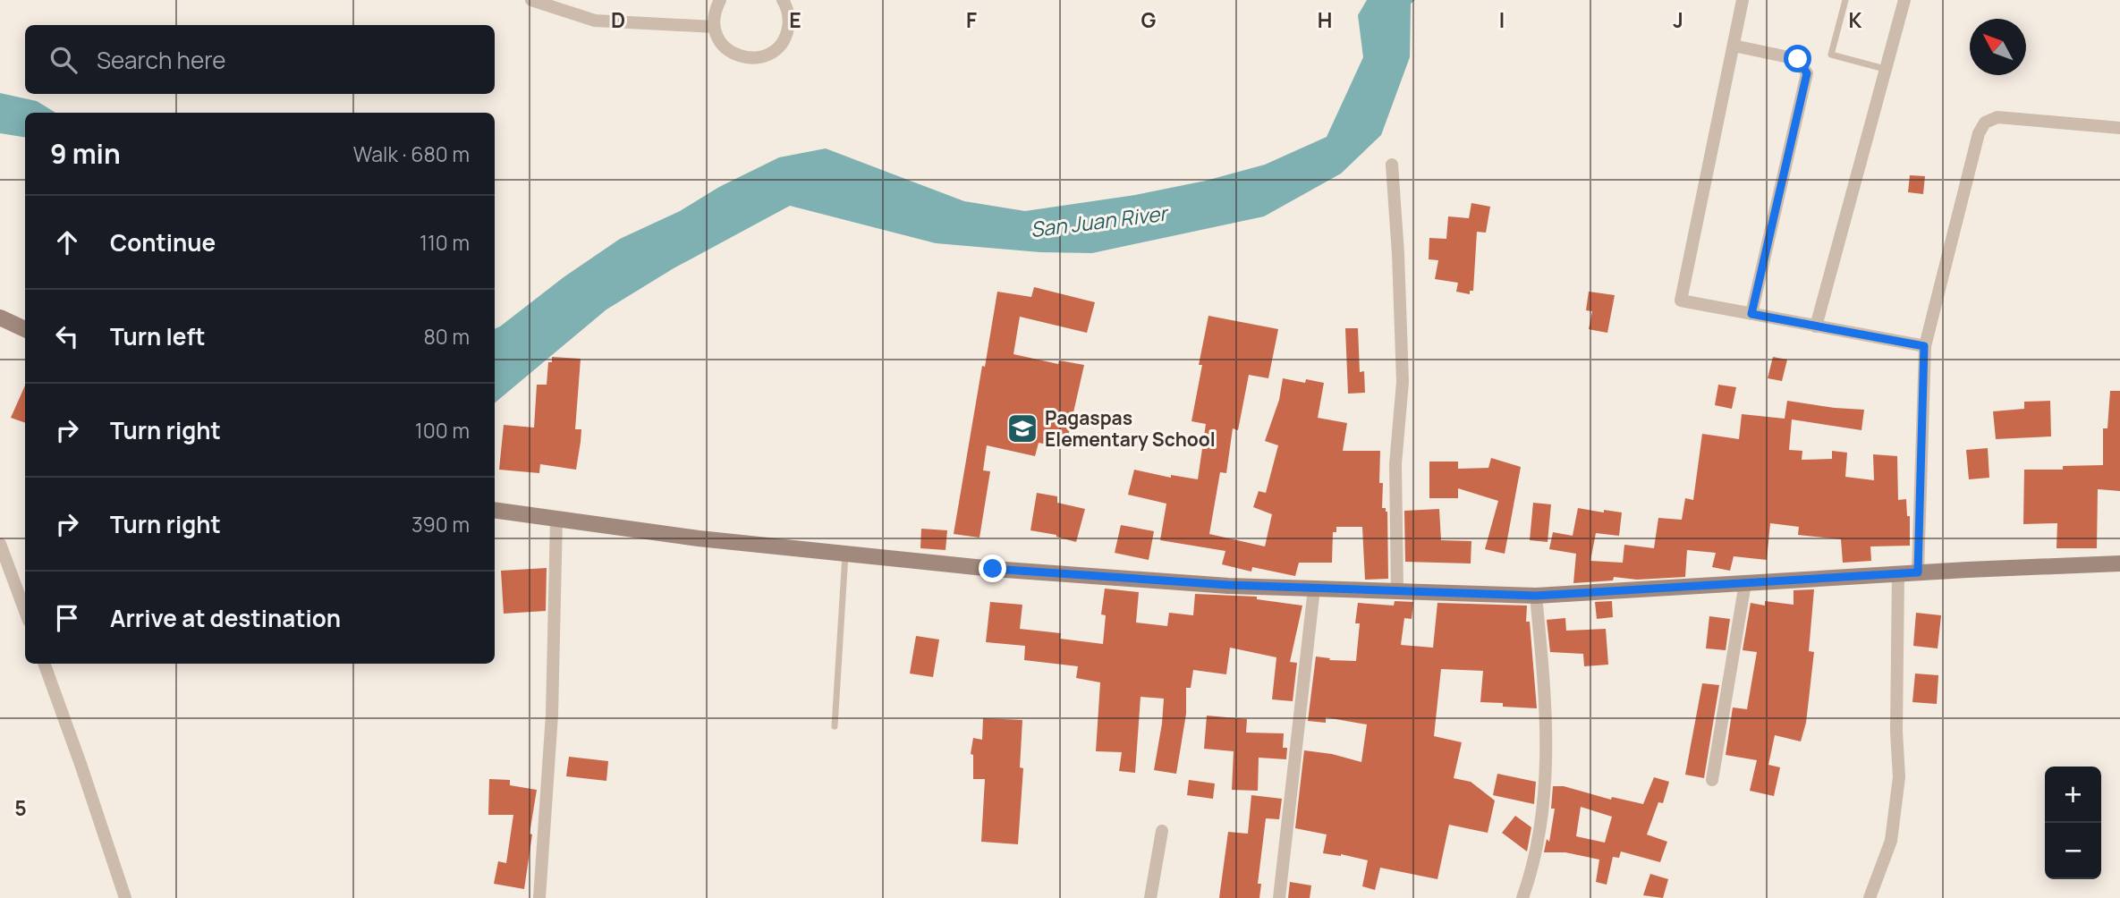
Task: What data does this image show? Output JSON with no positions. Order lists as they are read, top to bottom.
{
  "water": ["San Juan River"],
  "places": {
    "school or university": ["Pagaspas Elementary School"]
  },
  "north": "top left",
  "page": {
    "search": "Search here",
    "heading": ["9 min", "Walk · 680 m"],
    "list": [
      ["Continue", "110 m"],
      ["Turn left", "80 m"],
      ["Turn right", "100 m"],
      ["Turn right", "390 m"],
      "Arrive at destination"
    ],
    "map_buttons": ["+", "−"]
  },
  "grid": {
    "columns": [
      "D",
      "E",
      "F",
      "G",
      "H",
      "I",
      "J",
      "K"
    ],
    "rows": ["5"]
  }
}
